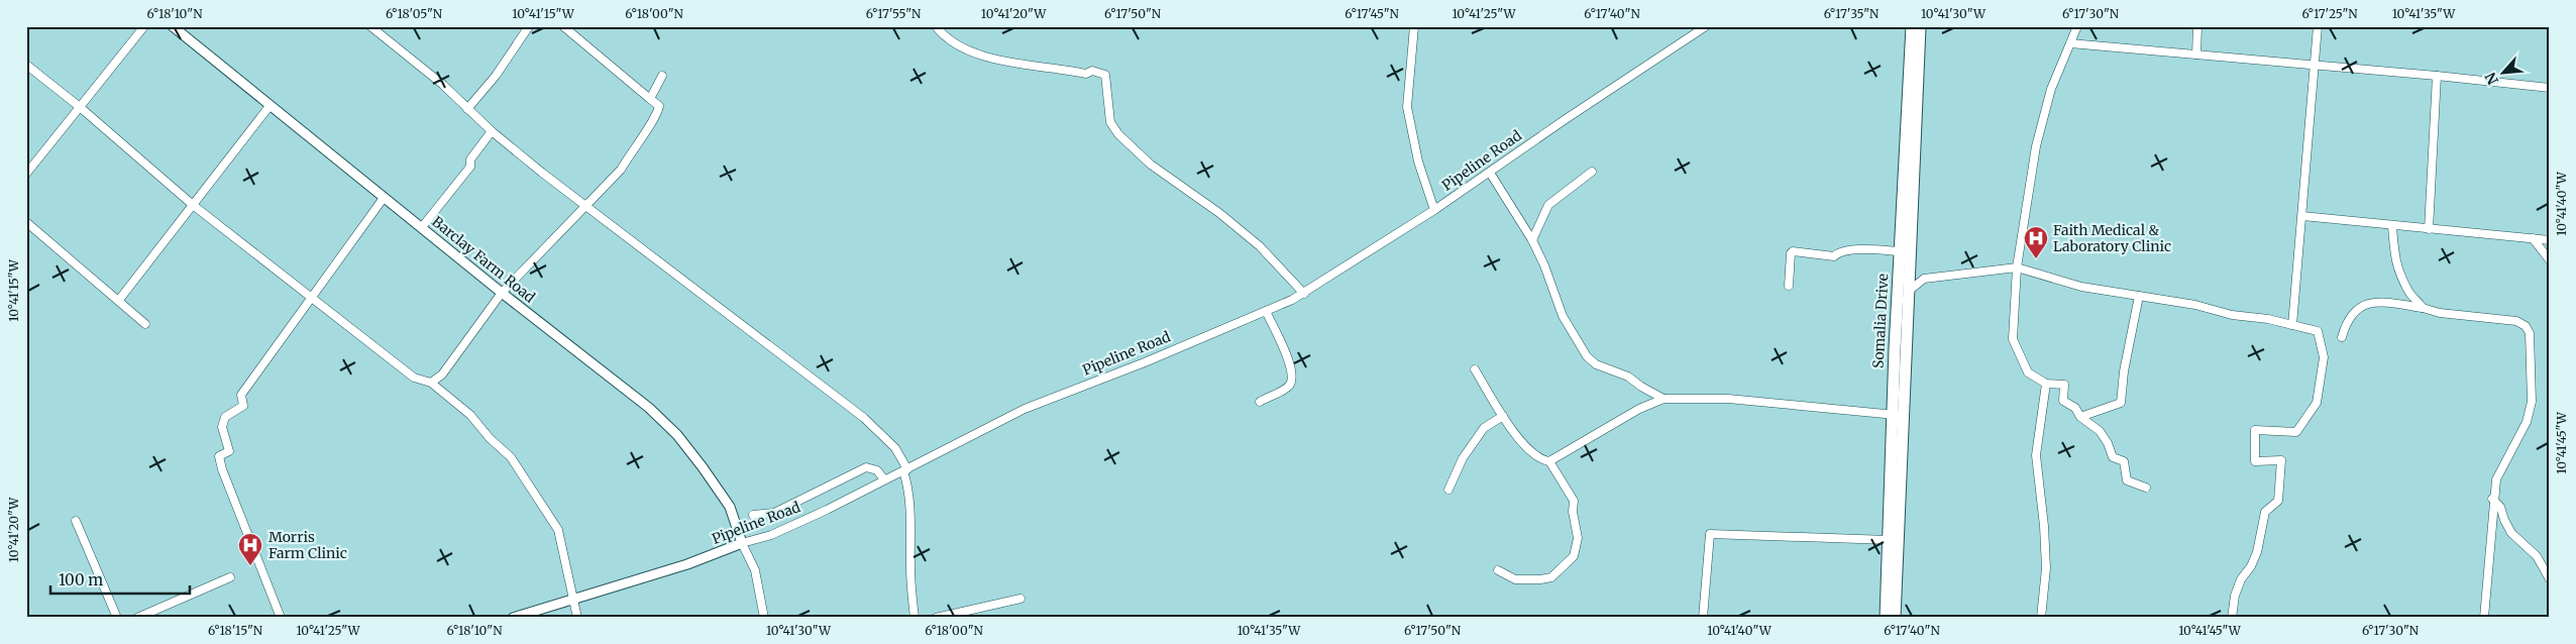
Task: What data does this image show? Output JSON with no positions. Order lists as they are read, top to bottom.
{
  "streets": {
    "main road": ["Somalia Drive"],
    "street": ["Pipeline Road", "Barclay Farm Road"]
  },
  "crossings": [
    ["Pipeline Road", "Barclay Farm Road"]
  ],
  "places": {
    "hospital": ["Faith Medical & Laboratory Clinic", "Morris Farm Clinic"]
  },
  "scale_bar": "100 m",
  "north": "bottom left",
  "coordinates": [
    "6°18'10\"N",
    "6°18'05\"N",
    "10°41'15\"W",
    "6°18'00\"N",
    "6°17'55\"N",
    "10°41'20\"W",
    "6°17'50\"N",
    "6°17'45\"N",
    "10°41'25\"W",
    "6°17'40\"N",
    "6°17'35\"N",
    "10°41'30\"W",
    "6°17'30\"N",
    "6°17'25\"N",
    "10°41'35\"W",
    "10°41'40\"W",
    "10°41'45\"W",
    "6°18'15\"N"
  ]
}
